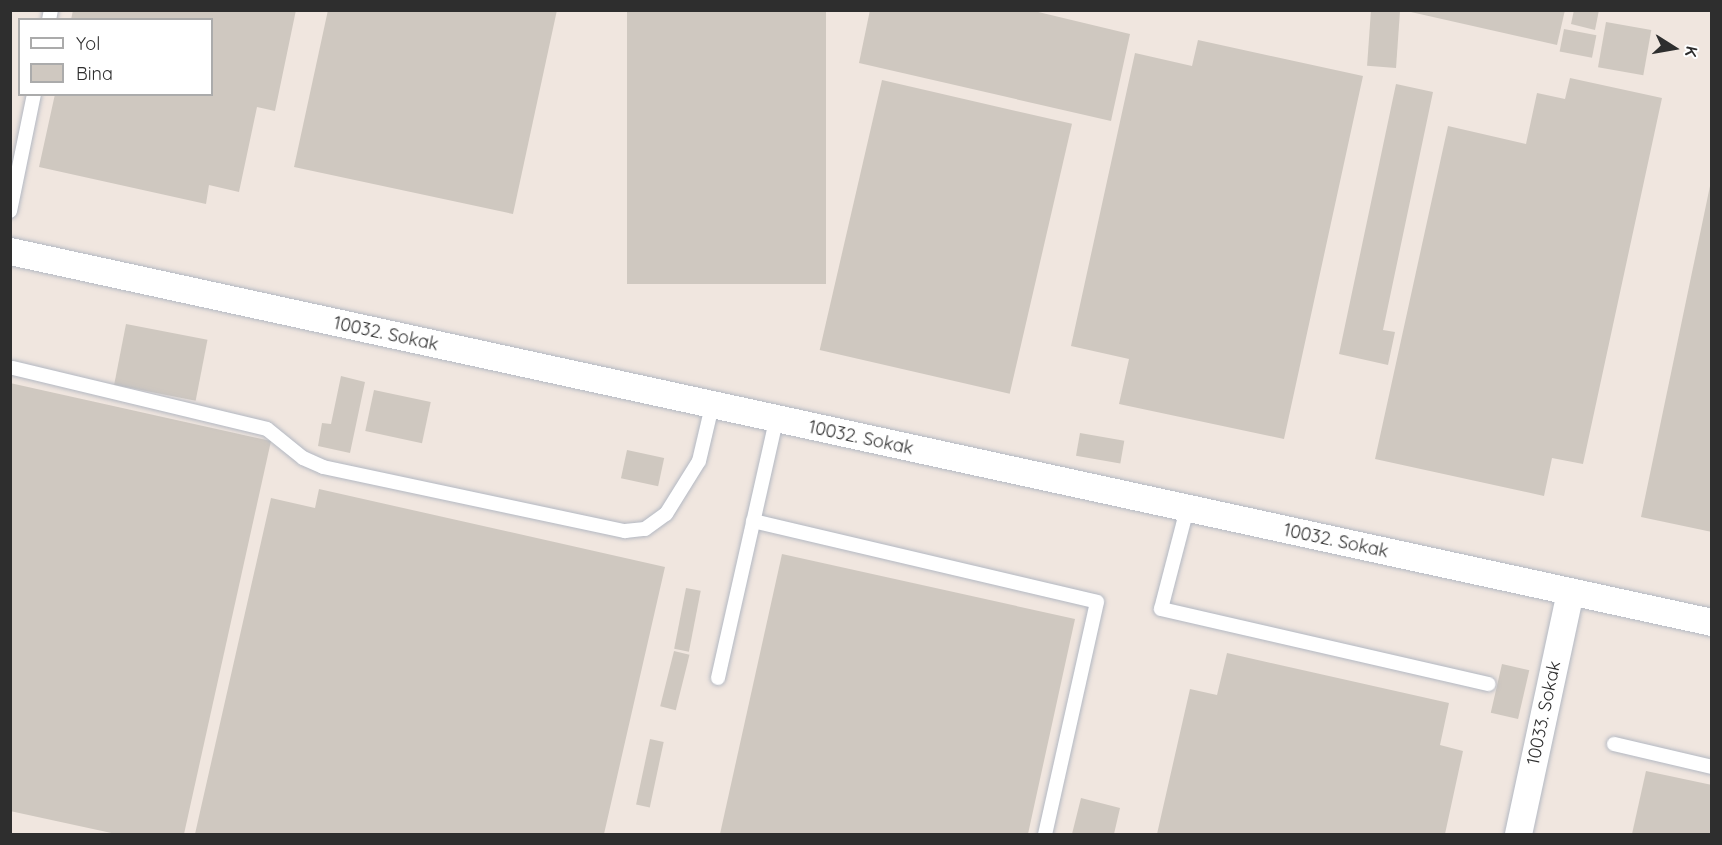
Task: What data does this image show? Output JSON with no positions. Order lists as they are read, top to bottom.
{
  "streets": {
    "street": ["10032. Sokak", "10033. Sokak"]
  },
  "crossings": [
    ["10032. Sokak", "10033. Sokak"]
  ],
  "legend": ["Yol", "Bina"],
  "north": "right"
}
